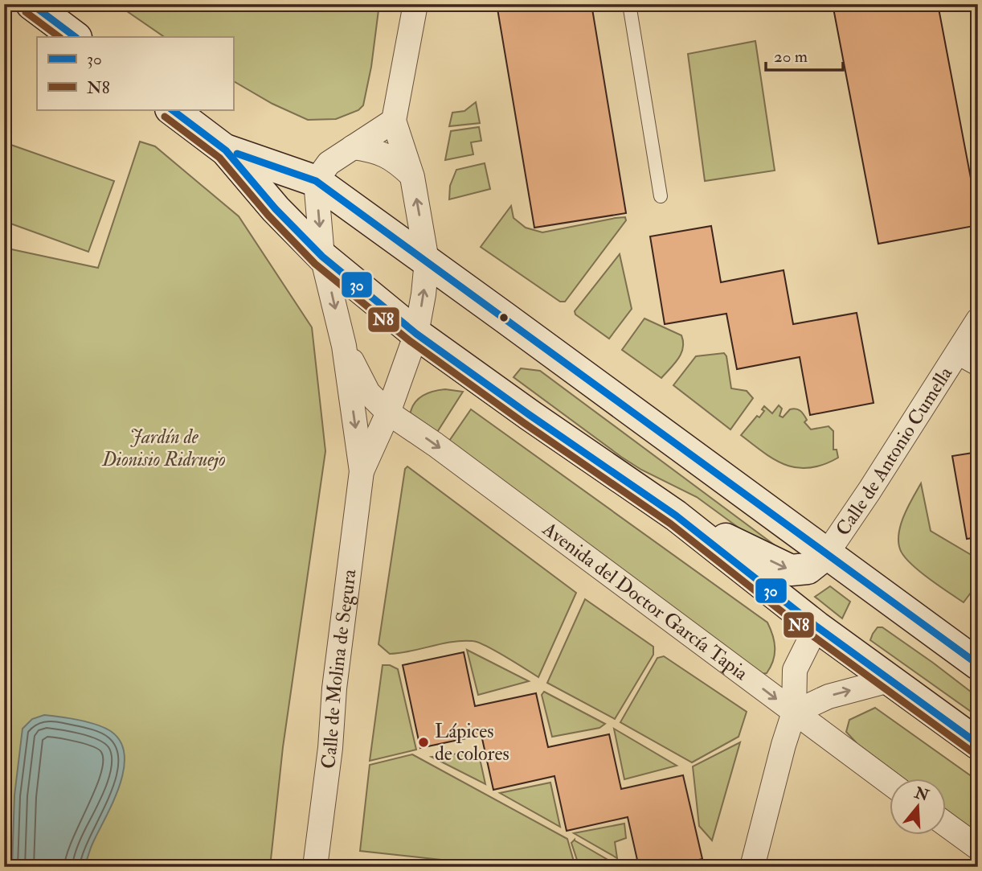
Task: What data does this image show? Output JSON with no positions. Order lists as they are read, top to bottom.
{
  "streets": {
    "street": ["Calle de Antonio Cumella", "Avenida del Doctor García Tapia", "Calle de Molina de Segura"]
  },
  "crossings": [
    ["Avenida del Doctor García Tapia", "Calle de Molina de Segura"]
  ],
  "one_way": ["Avenida del Doctor García Tapia"],
  "parks": ["Jardín de Dionisio Ridruejo"],
  "places": ["Lápices de colores"],
  "lines": ["transit line 30", "transit line N8"],
  "legend": ["30", "N8"],
  "scale_bar": "20 m",
  "north": "top"
}
